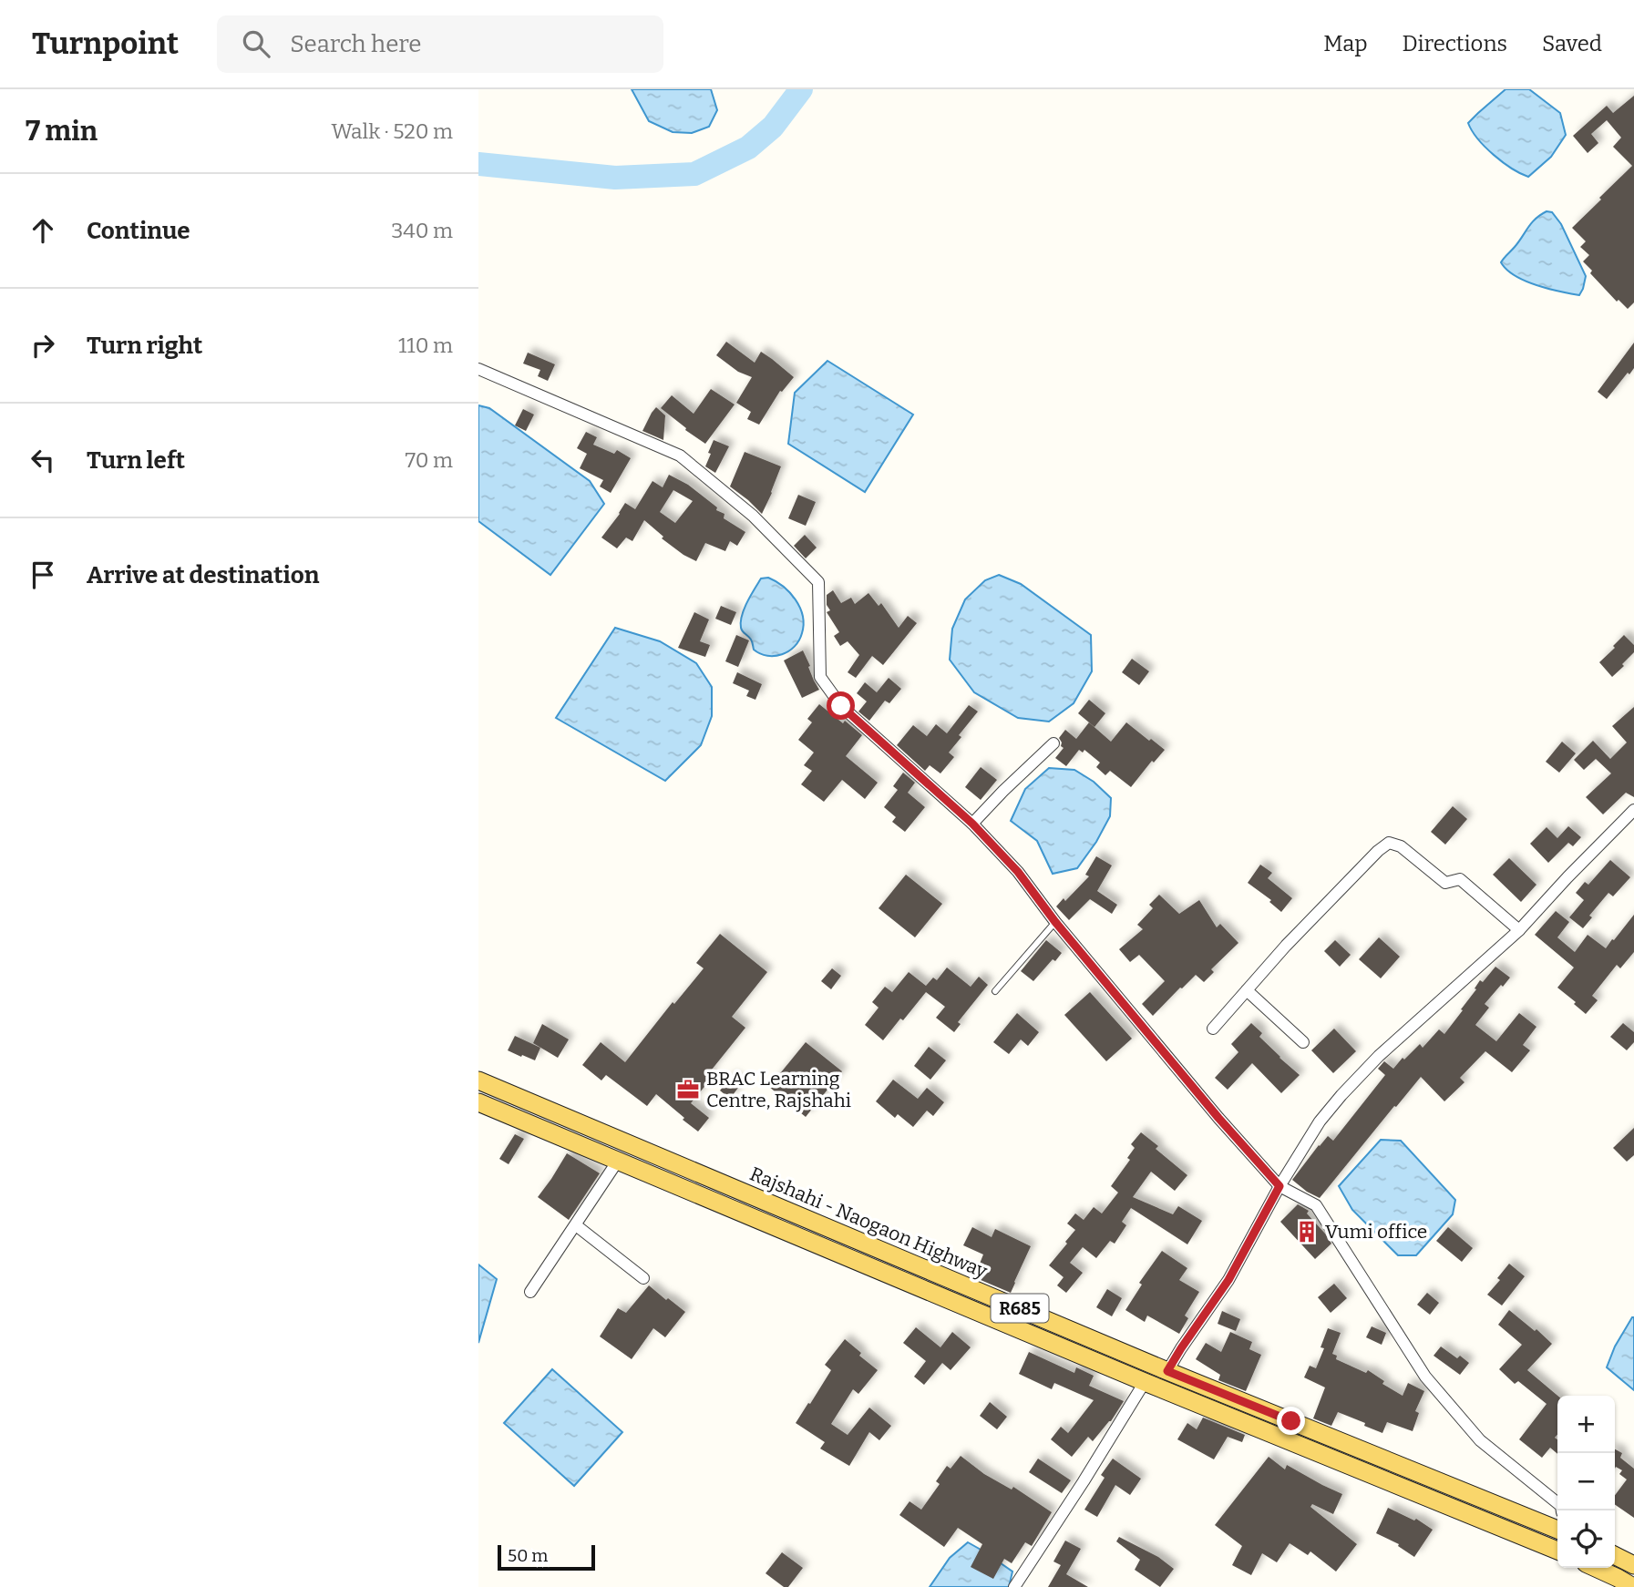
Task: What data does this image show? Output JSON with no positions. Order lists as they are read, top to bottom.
{
  "streets": {
    "main road": ["Rajshahi - Naogaon Highway", "R685"]
  },
  "places": {
    "office": ["BRAC Learning Centre, Rajshahi"],
    "building": ["Vumi office"]
  },
  "scale_bar": "50 m",
  "page": {
    "header": "Turnpoint",
    "search": "Search here",
    "nav": ["Map", "Directions", "Saved"],
    "heading": ["7 min", "Walk · 520 m"],
    "list": [
      ["Continue", "340 m"],
      ["Turn right", "110 m"],
      ["Turn left", "70 m"],
      "Arrive at destination"
    ],
    "map_buttons": ["+", "−"],
    "scale": "50 m"
  }
}
